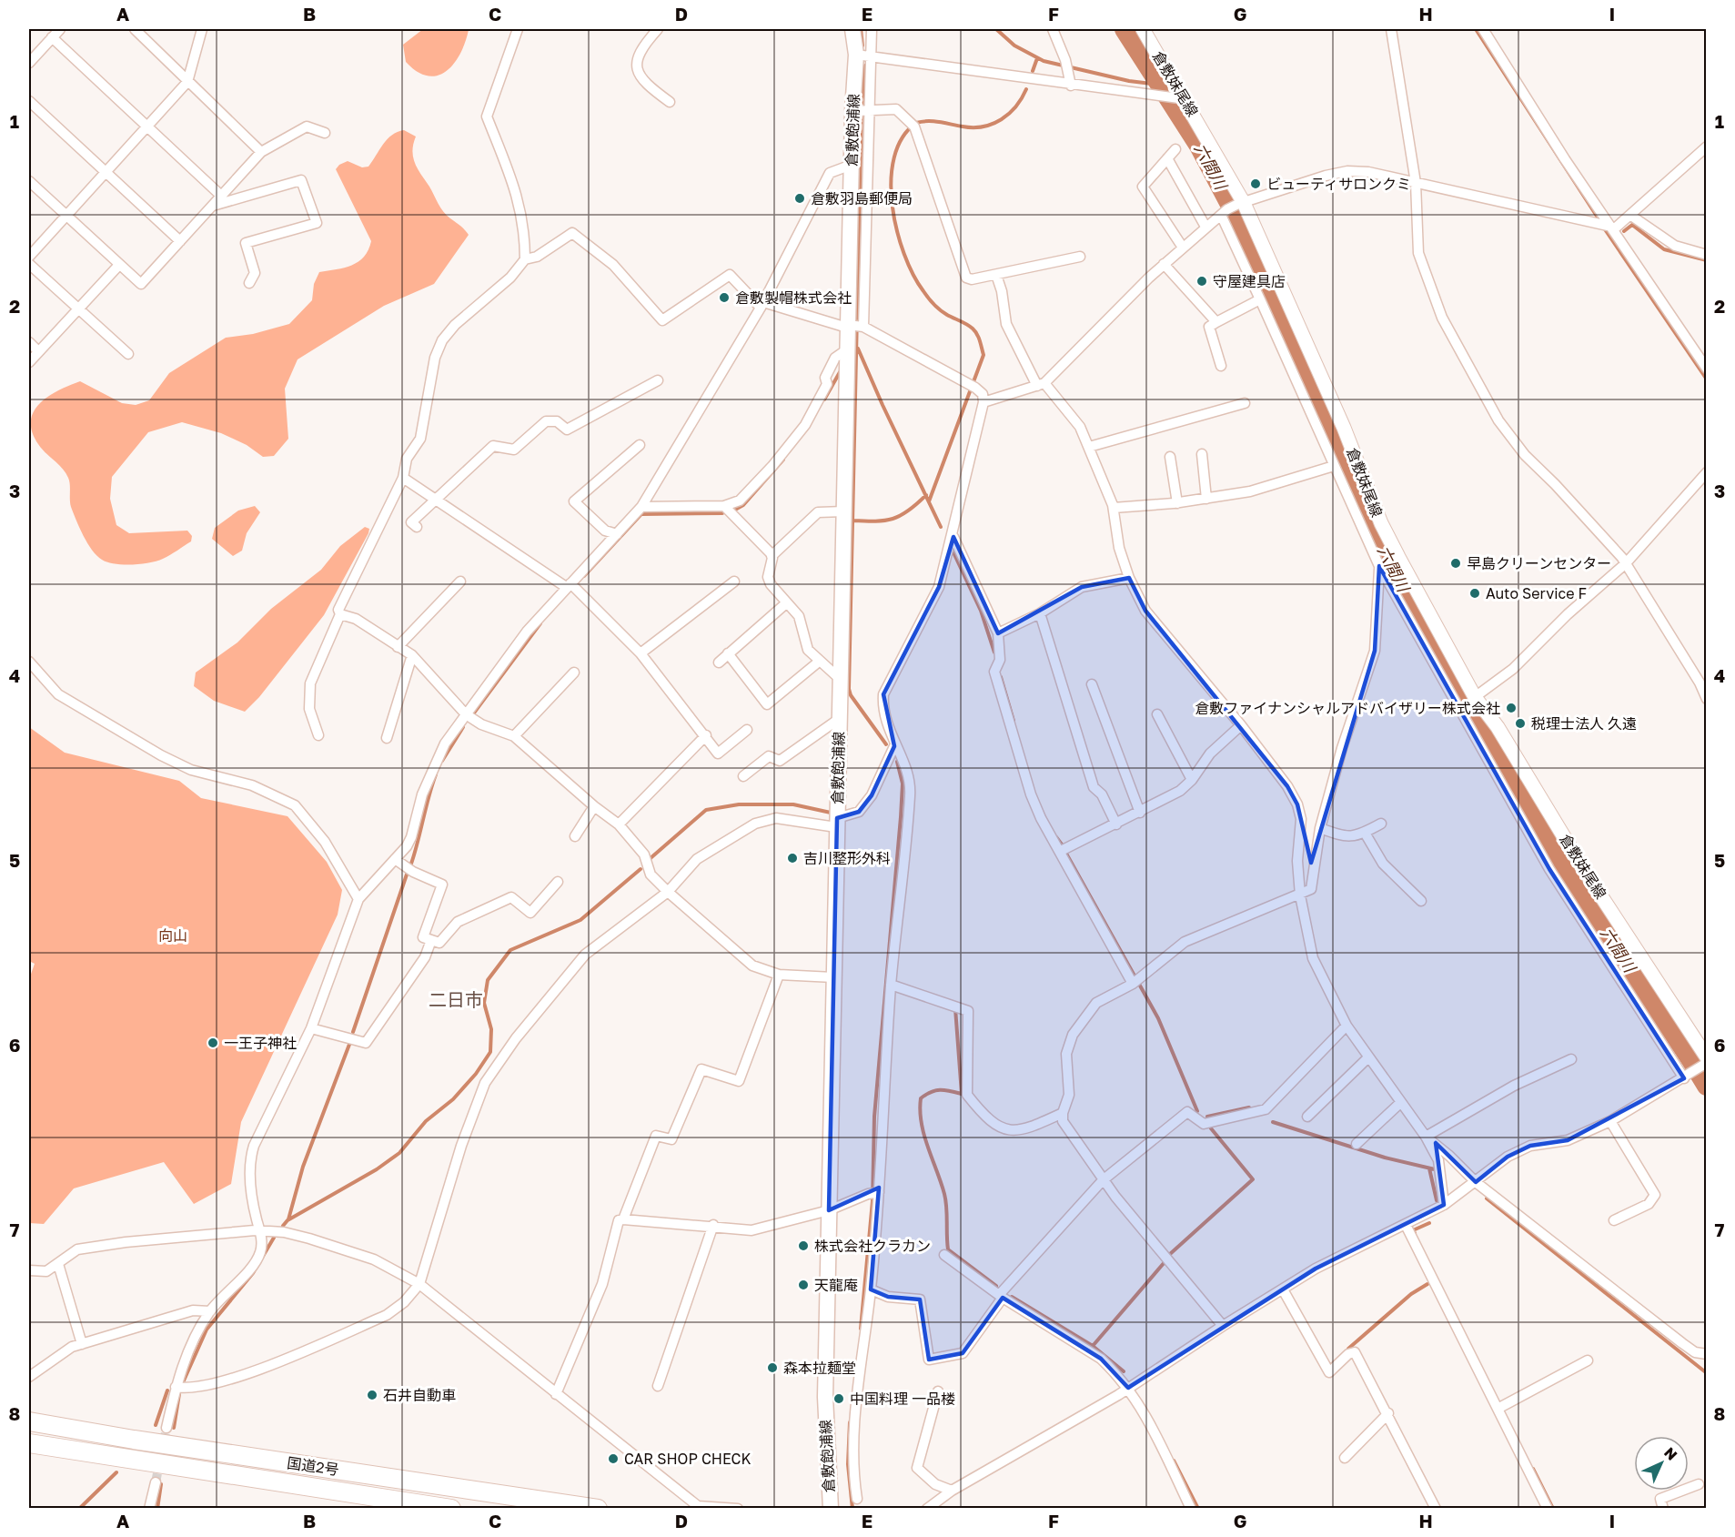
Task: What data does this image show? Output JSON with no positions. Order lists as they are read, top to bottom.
{
  "streets": {
    "highway": ["国道2号"],
    "main road": ["倉敷妹尾線", "倉敷飽浦線"]
  },
  "districts": ["二日市"],
  "water": ["六間川"],
  "parks": ["向山"],
  "places": [
    "ビューティサロンクミ",
    "倉敷羽島郵便局",
    "守屋建具店",
    "倉敷製帽株式会社",
    "早島クリーンセンター",
    "Auto Service F",
    "倉敷ファイナンシャルアドバイザリー株式会社",
    "税理士法人 久遠",
    "吉川整形外科",
    "一王子神社",
    "株式会社クラカン",
    "天龍庵",
    "森本拉麺堂",
    "石井自動車",
    "中国料理 一品楼",
    "CAR SHOP CHECK"
  ],
  "north": "top right",
  "grid": {
    "columns": [
      "A",
      "B",
      "C",
      "D",
      "E",
      "F",
      "G",
      "H",
      "I"
    ],
    "rows": [
      "1",
      "2",
      "3",
      "4",
      "5",
      "6",
      "7",
      "8"
    ]
  }
}
